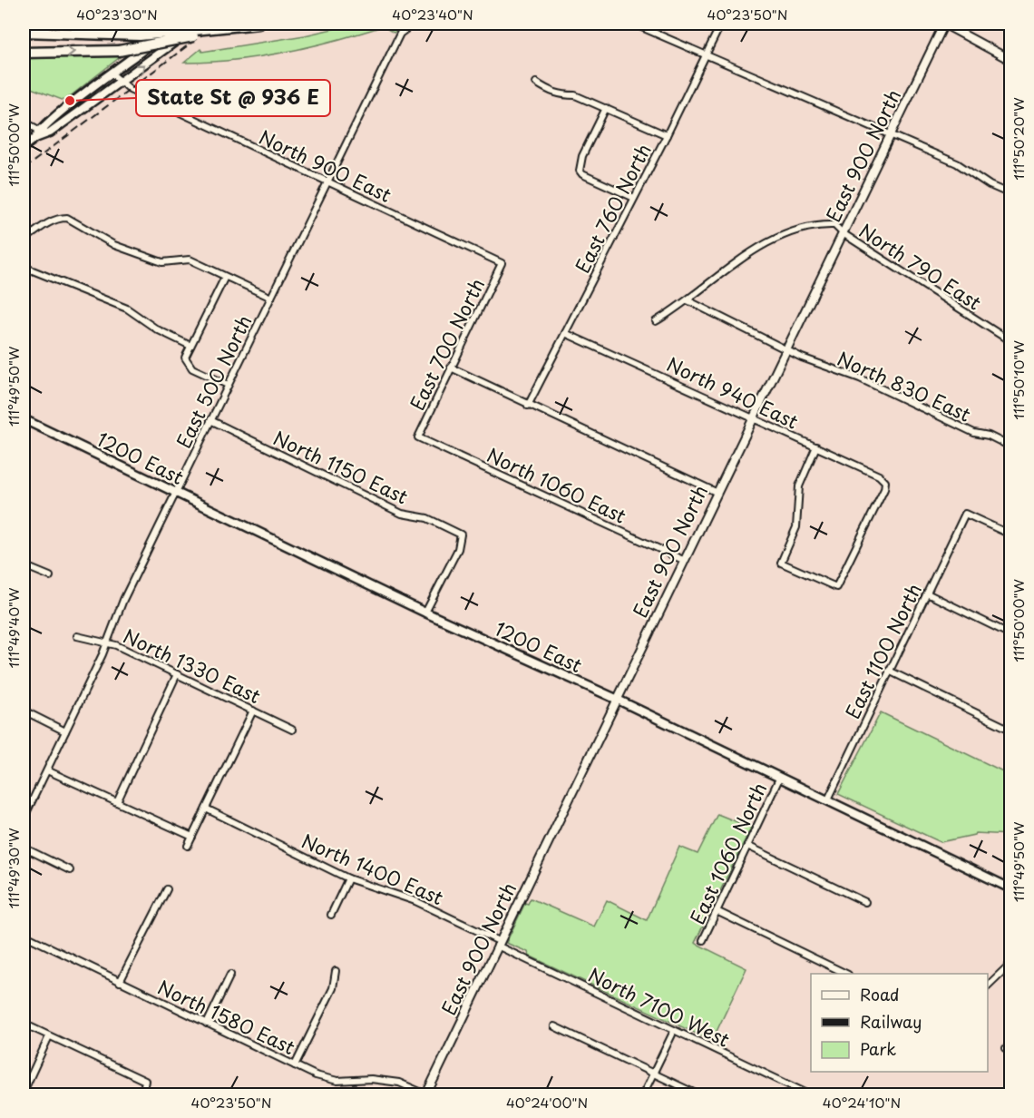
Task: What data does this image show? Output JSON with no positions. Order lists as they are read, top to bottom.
{
  "streets": {
    "main road": ["1200 East"],
    "street": [
      "East 900 North",
      "North 900 East",
      "East 760 North",
      "North 790 East",
      "East 700 North",
      "East 500 North",
      "North 830 East",
      "North 940 East",
      "North 1150 East",
      "North 1060 East",
      "East 1100 North",
      "North 1330 East",
      "East 1060 North",
      "North 1400 East",
      "North 7100 West",
      "North 1580 East"
    ]
  },
  "crossings": [
    ["East 900 North", "North 790 East"],
    ["East 900 North", "North 830 East"],
    ["East 900 North", "North 940 East"],
    ["East 900 North", "1200 East"],
    ["East 900 North", "North 1060 East"],
    ["East 900 North", "North 1400 East"],
    ["East 900 North", "North 7100 West"],
    ["East 900 North", "North 1580 East"],
    ["North 900 East", "East 700 North"],
    ["North 900 East", "East 500 North"],
    ["East 760 North", "North 940 East"],
    ["North 790 East", "North 830 East"],
    ["East 700 North", "North 1060 East"],
    ["East 500 North", "1200 East"],
    ["East 500 North", "North 1150 East"],
    ["East 500 North", "North 1330 East"],
    ["1200 East", "North 1150 East"],
    ["1200 East", "East 1100 North"],
    ["1200 East", "East 1060 North"],
    ["North 1400 East", "North 7100 West"]
  ],
  "places": ["State St @ 936 E"],
  "legend": ["Road", "Railway", "Park"],
  "coordinates": [
    "40°23'30\"N",
    "40°23'40\"N",
    "40°23'50\"N",
    "111°50'20\"W",
    "111°50'00\"W",
    "111°50'10\"W",
    "111°49'50\"W",
    "111°49'40\"W",
    "111°49'30\"W",
    "40°24'00\"N",
    "40°24'10\"N"
  ]
}
